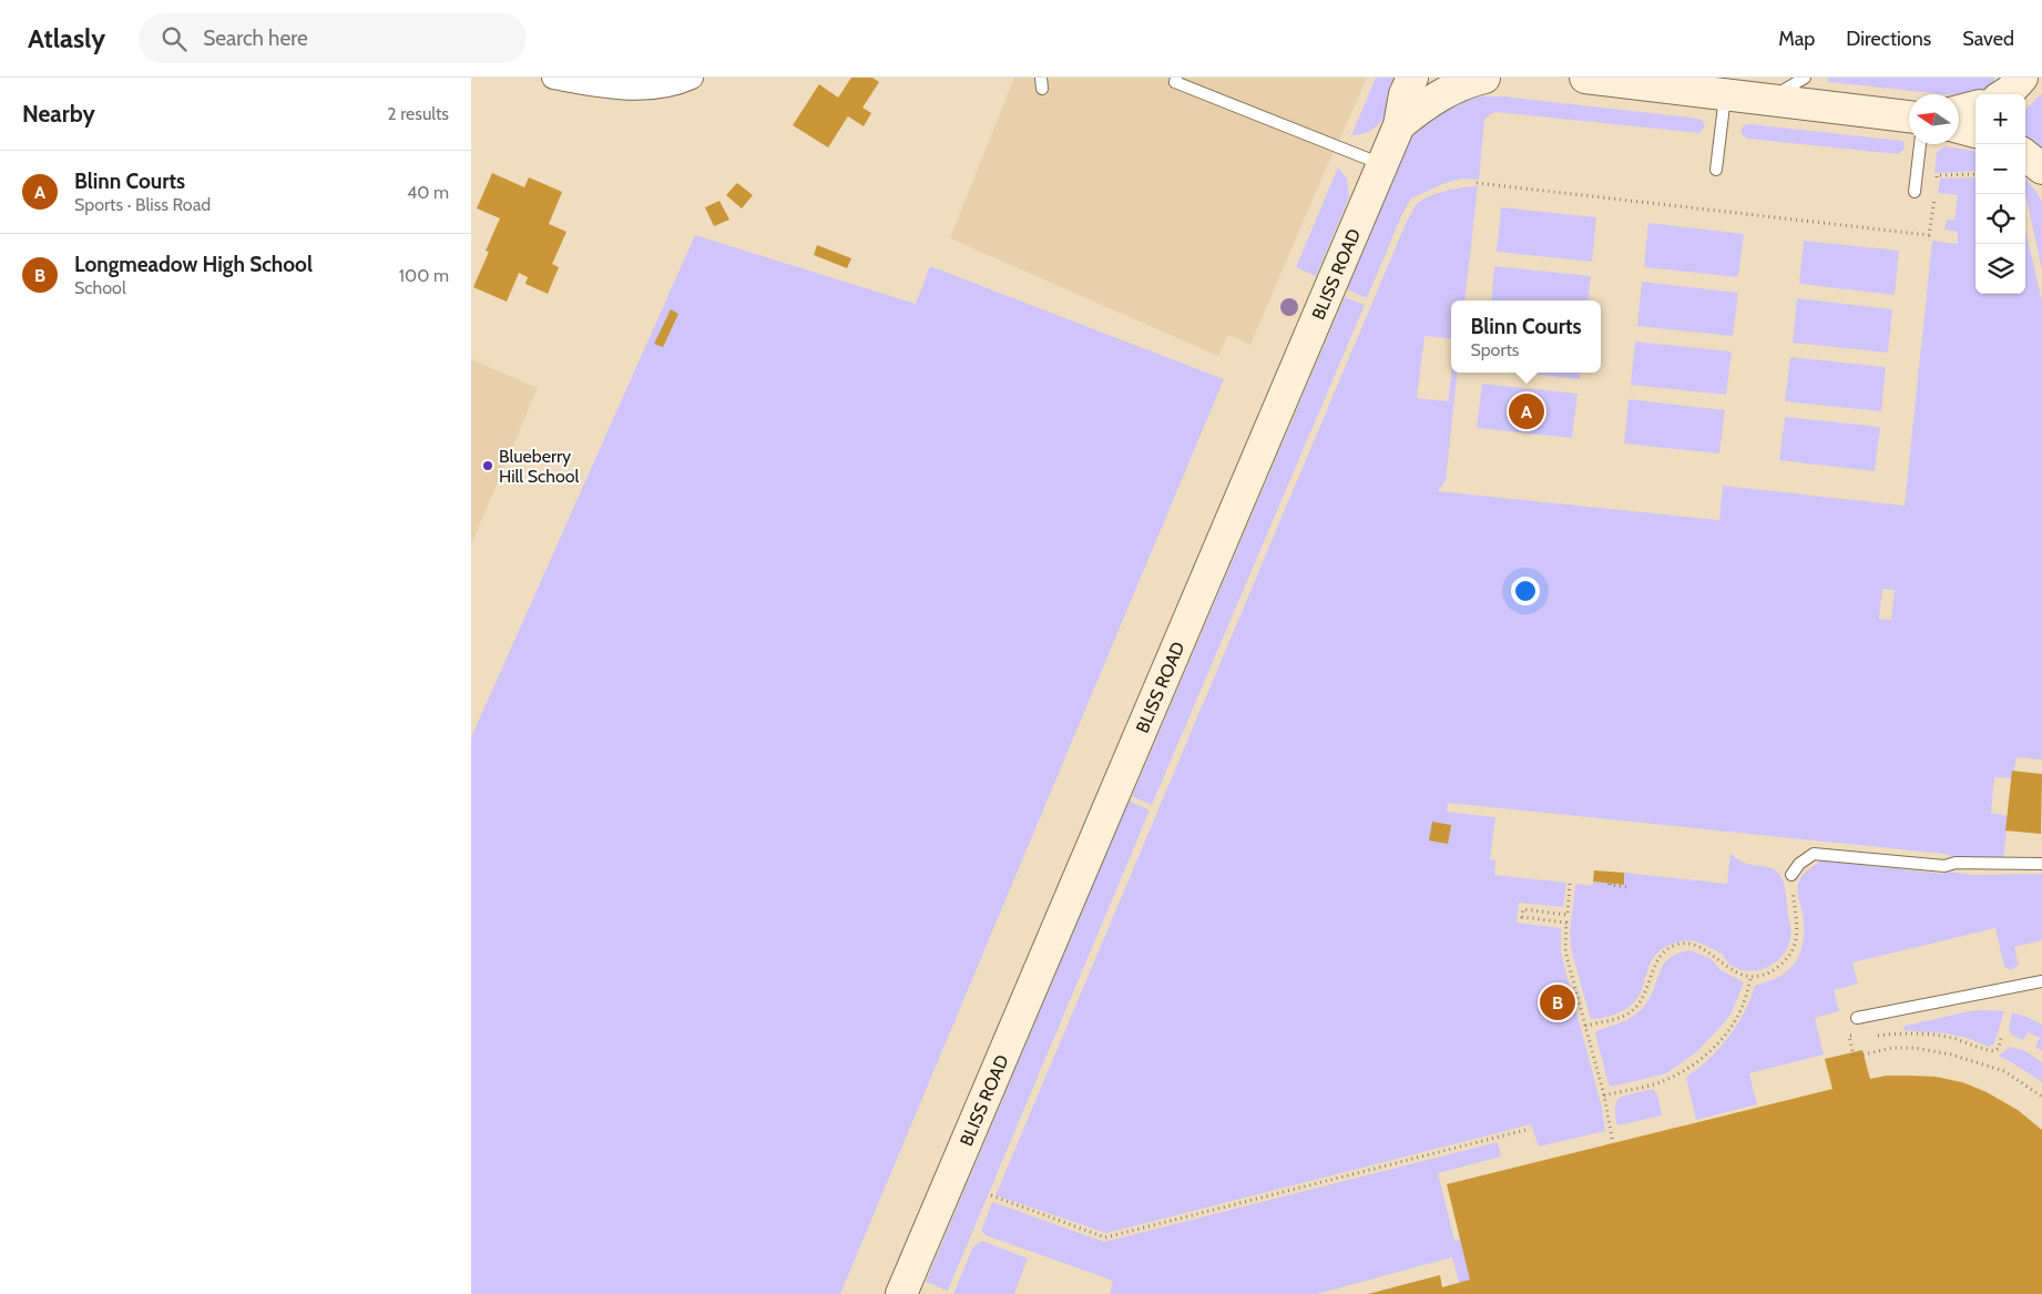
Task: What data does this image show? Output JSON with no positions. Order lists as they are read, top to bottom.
{
  "streets": {
    "main road": ["BLISS ROAD"]
  },
  "places": ["Blueberry Hill School"],
  "north": "left",
  "page": {
    "header": "Atlasly",
    "search": "Search here",
    "nav": ["Map", "Directions", "Saved"],
    "heading": ["Nearby", "2 results"],
    "map_buttons": ["+", "−"],
    "list": [
      {
        "mark": "A",
        "name": "Blinn Courts",
        "note": "Sports · Bliss Road",
        "value": "40 m"
      },
      {
        "mark": "B",
        "name": "Longmeadow High School",
        "note": "School",
        "value": "100 m"
      }
    ],
    "popup": ["Blinn Courts", "Sports"],
    "pins": ["A", "B"]
  }
}
